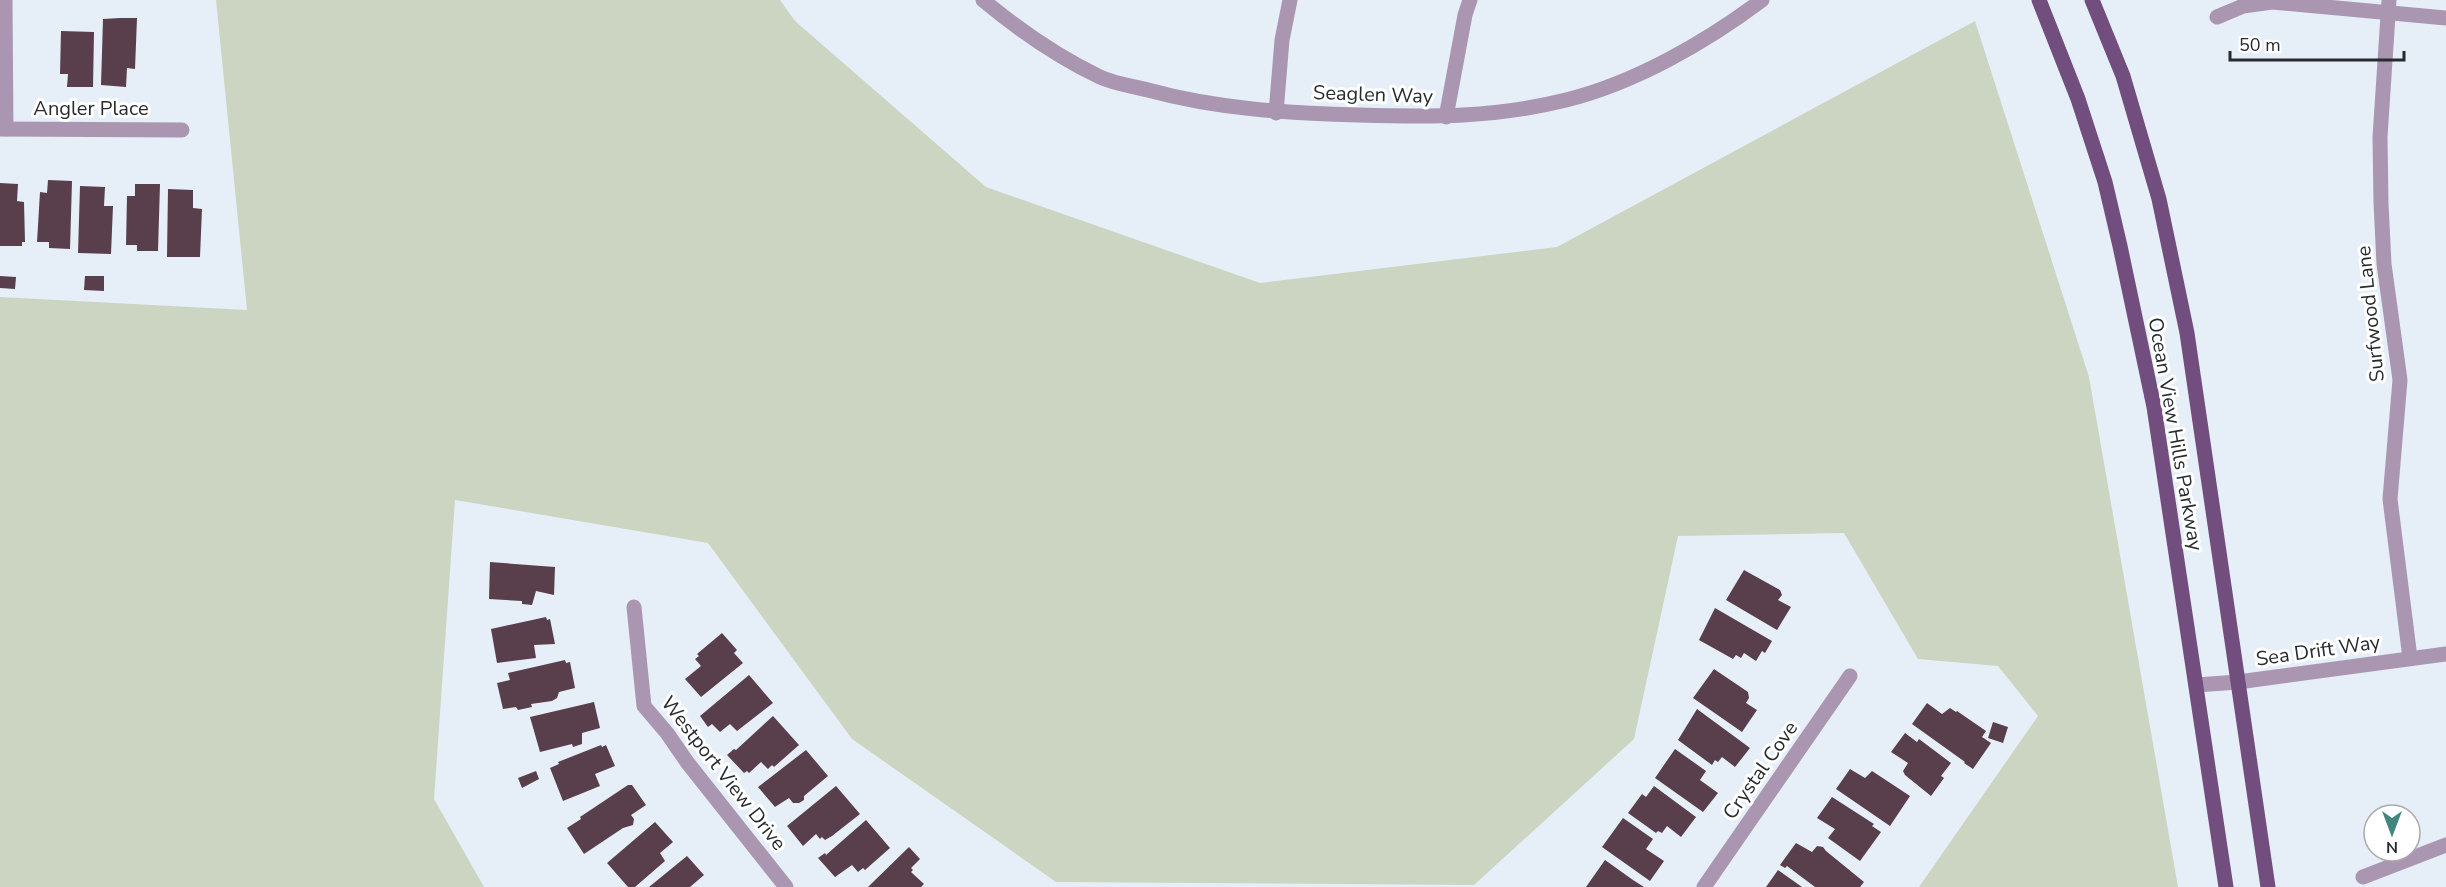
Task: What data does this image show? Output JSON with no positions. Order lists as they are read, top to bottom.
{
  "streets": {
    "main road": ["Ocean View Hills Parkway"],
    "street": [
      "Seaglen Way",
      "Angler Place",
      "Surfwood Lane",
      "Sea Drift Way",
      "Crystal Cove",
      "Westport View Drive"
    ]
  },
  "crossings": [
    ["Surfwood Lane", "Sea Drift Way"],
    ["Ocean View Hills Parkway", "Sea Drift Way"]
  ],
  "scale_bar": "50 m",
  "north": "bottom"
}
